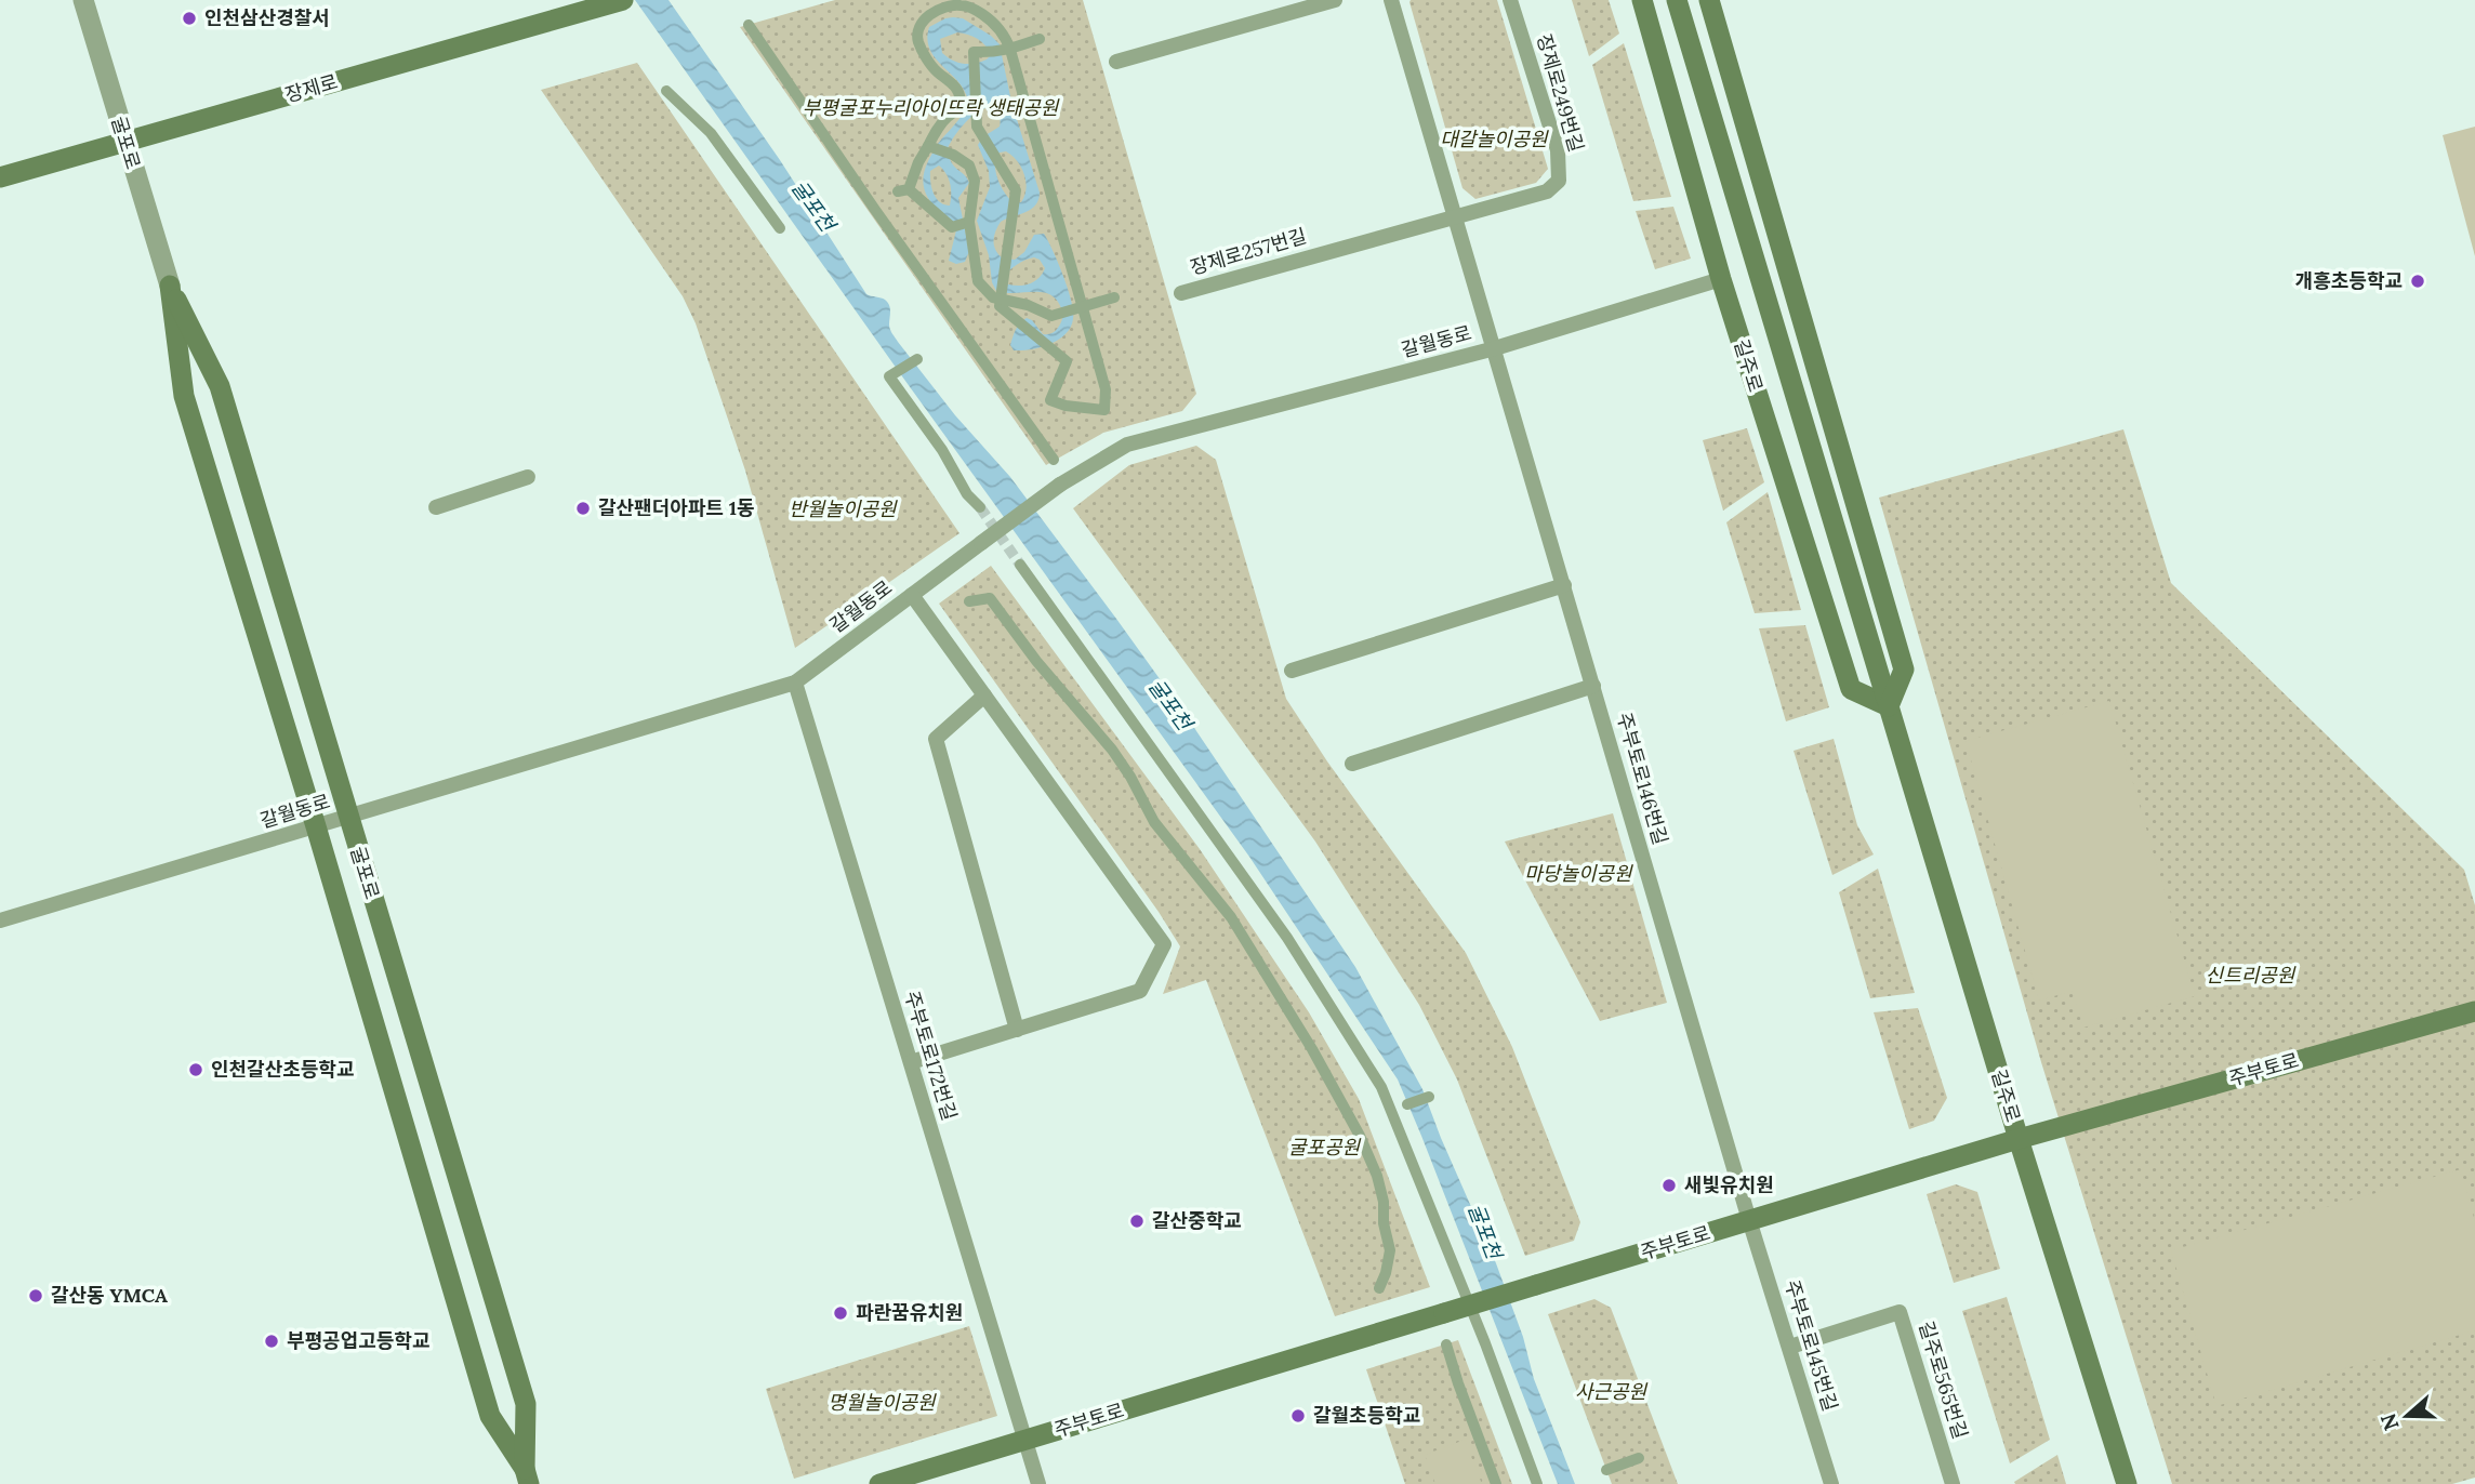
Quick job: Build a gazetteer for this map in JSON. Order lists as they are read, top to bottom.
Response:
{
  "streets": {
    "main road": [
      "장제로",
      "굴포로",
      "길주로",
      "주부토로"
    ],
    "street": [
      "장제로249번길",
      "장제로257번길",
      "갈월동로",
      "주부토로146번길",
      "주부토로172번길",
      "주부토로145번길",
      "길주로565번길"
    ]
  },
  "crossings": [
    ["장제로", "굴포로"],
    ["장제로249번길", "장제로257번길"],
    ["굴포로", "갈월동로"],
    ["갈월동로", "길주로"],
    ["갈월동로", "주부토로146번길"],
    ["갈월동로", "주부토로172번길"],
    ["길주로", "주부토로"],
    ["주부토로146번길", "주부토로"],
    ["주부토로146번길", "주부토로145번길"],
    ["주부토로172번길", "주부토로"],
    ["주부토로", "주부토로145번길"],
    ["주부토로145번길", "길주로565번길"]
  ],
  "water": ["굴포천"],
  "parks": [
    "부평굴포누리아이뜨락 생태공원",
    "대갈놀이공원",
    "반월놀이공원",
    "마당놀이공원",
    "신트리공원",
    "굴포공원",
    "사근공원",
    "명월놀이공원"
  ],
  "places": [
    "인천삼산경찰서",
    "개흥초등학교",
    "갈산팬더아파트 1동",
    "인천갈산초등학교",
    "새빛유치원",
    "갈산중학교",
    "갈산동 YMCA",
    "파란꿈유치원",
    "부평공업고등학교",
    "갈월초등학교"
  ],
  "north": "left"
}
